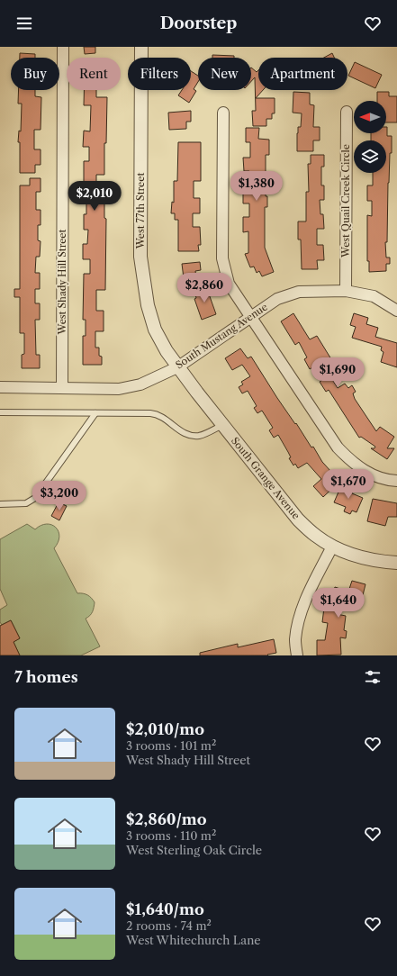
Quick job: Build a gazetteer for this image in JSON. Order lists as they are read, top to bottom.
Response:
{
  "streets": {
    "street": [
      "West Quail Creek Circle",
      "West 77th Street",
      "West Shady Hill Street",
      "South Mustang Avenue",
      "South Grange Avenue"
    ]
  },
  "crossings": [
    ["West Quail Creek Circle", "South Mustang Avenue"],
    ["West 77th Street", "South Mustang Avenue"],
    ["West 77th Street", "South Grange Avenue"],
    ["West Shady Hill Street", "South Mustang Avenue"],
    ["South Mustang Avenue", "South Grange Avenue"]
  ],
  "north": "left",
  "page": {
    "header": "Doorstep",
    "chip": [
      "Buy",
      "Rent",
      "Filters",
      "New",
      "Apartment"
    ],
    "price": [
      "$1,380",
      "$2,010",
      "$2,860",
      "$1,690",
      "$1,670",
      "$3,200",
      "$1,640"
    ],
    "heading": "7 homes",
    "list": [
      {
        "name": "$2,010/mo",
        "note": "3 rooms · 101 m² · West Shady Hill Street"
      },
      {
        "name": "$2,860/mo",
        "note": "3 rooms · 110 m² · West Sterling Oak Circle"
      },
      {
        "name": "$1,640/mo",
        "note": "2 rooms · 74 m² · West Whitechurch Lane"
      }
    ]
  }
}
